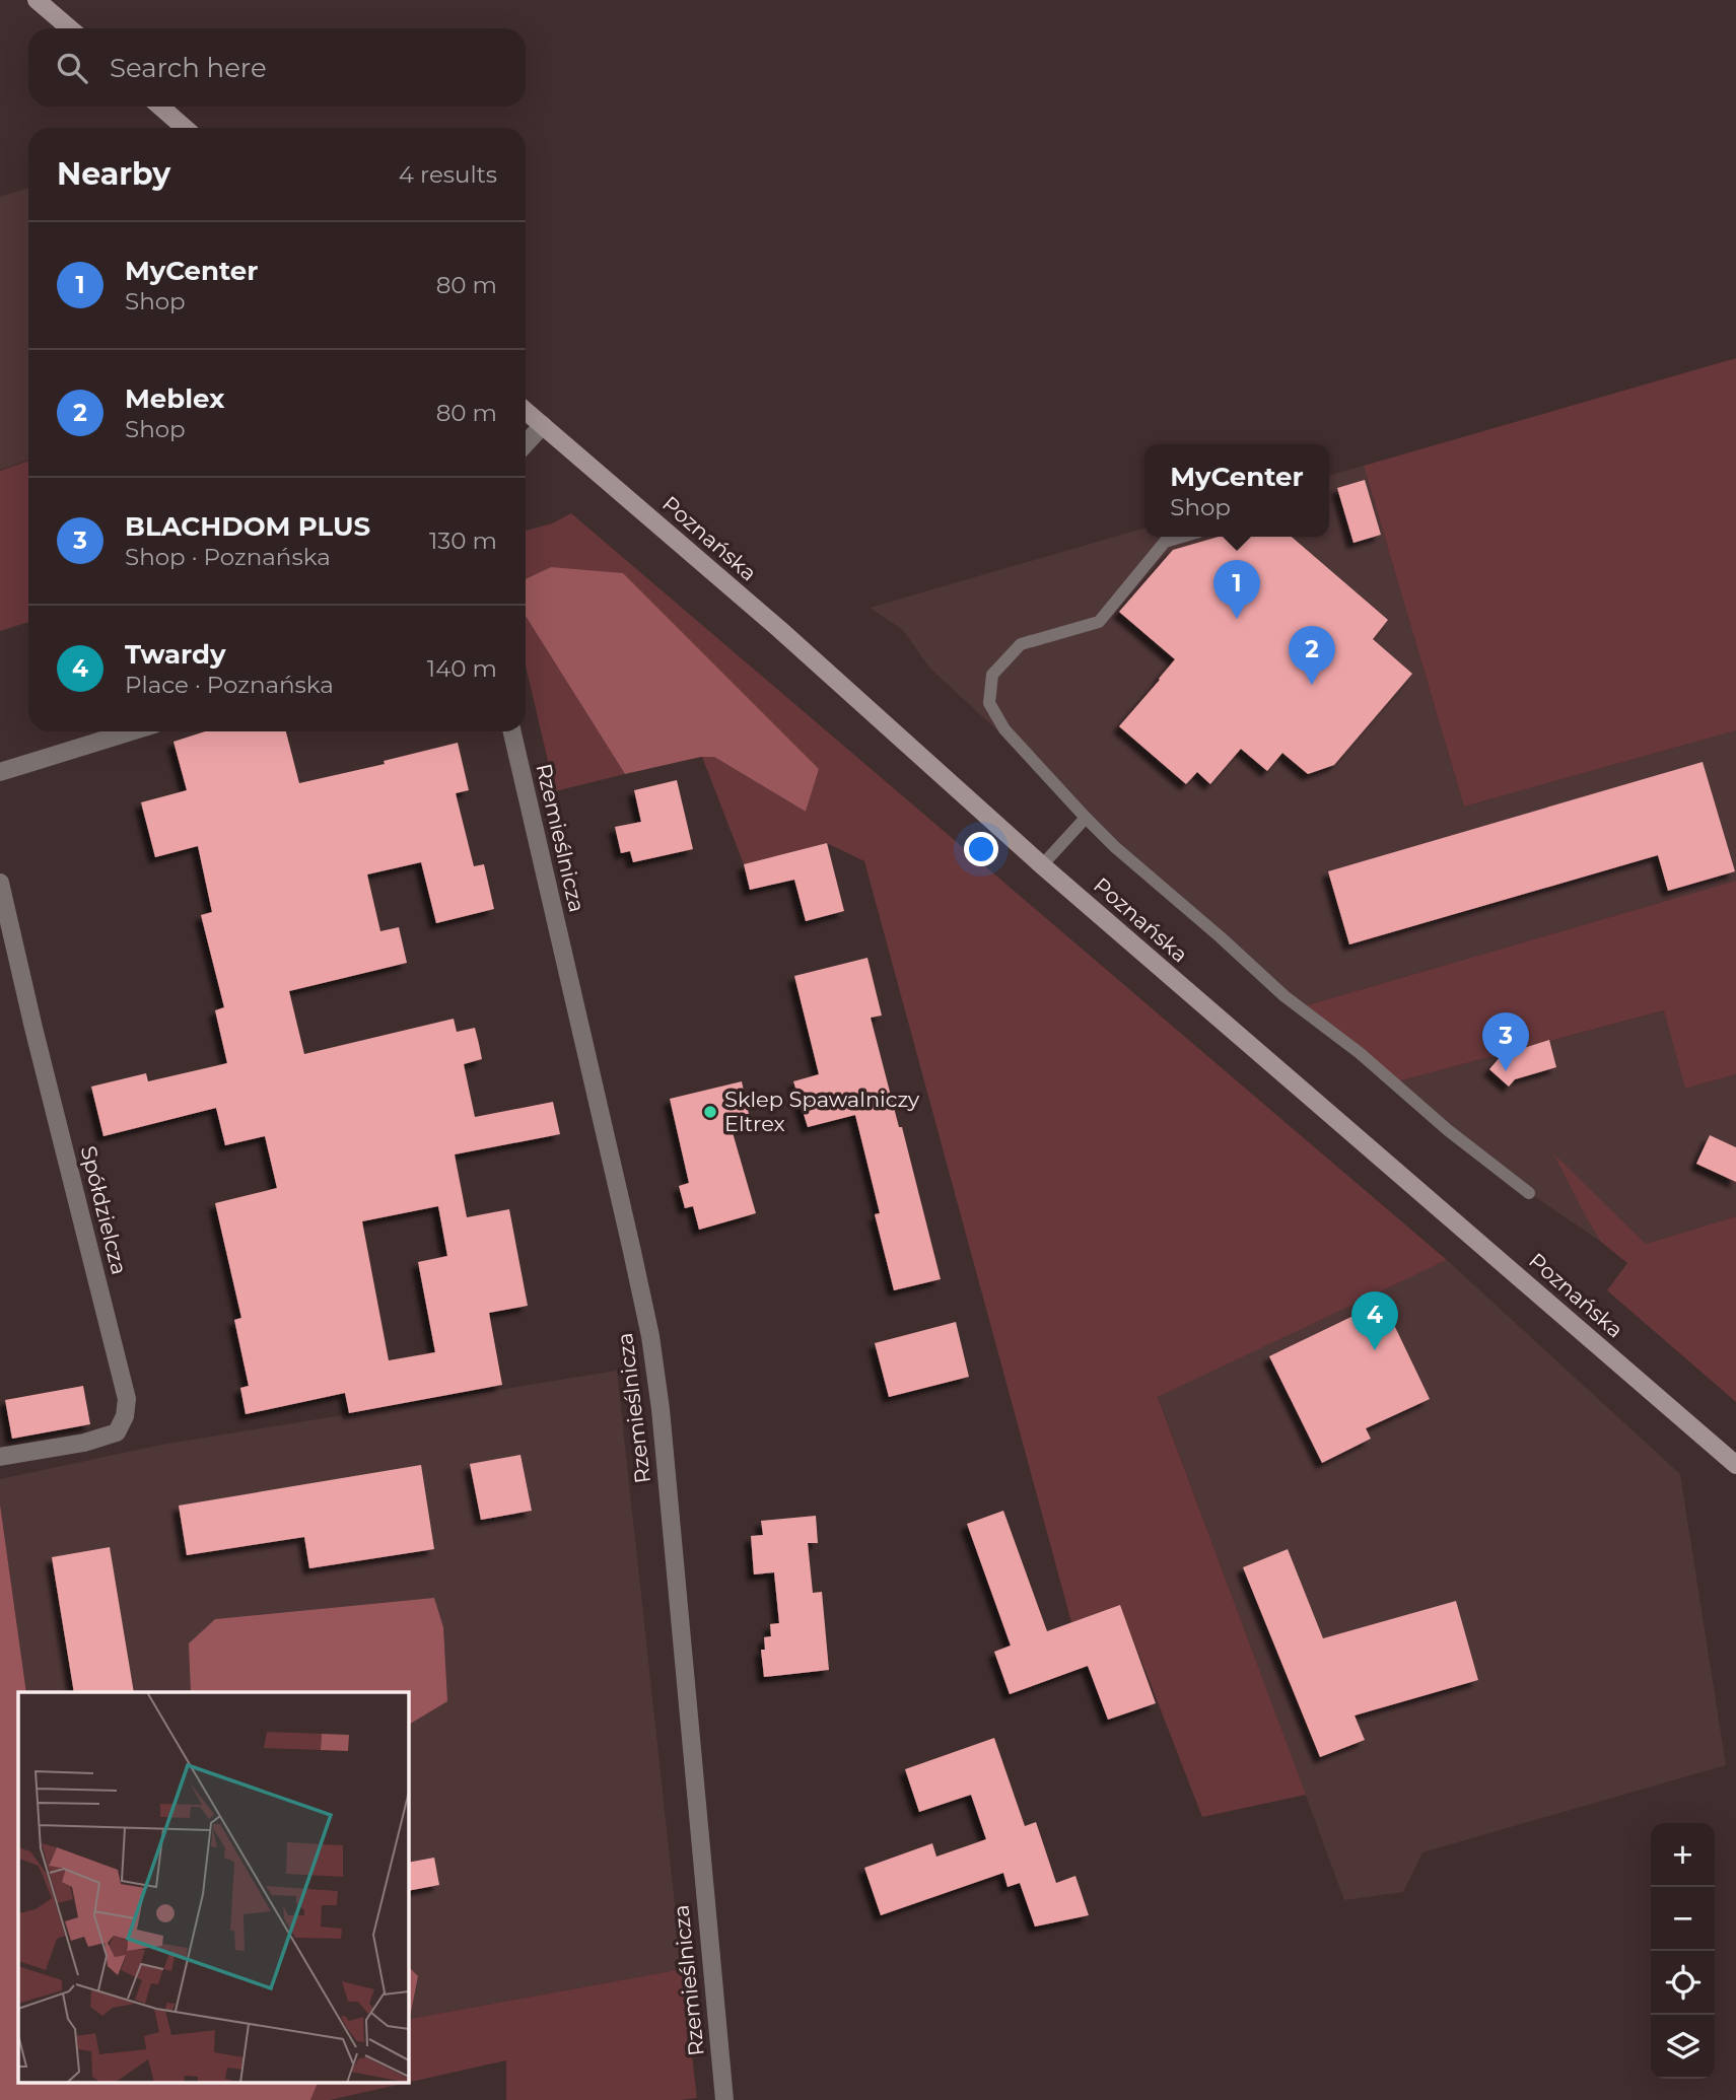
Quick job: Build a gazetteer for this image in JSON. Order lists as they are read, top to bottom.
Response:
{
  "streets": {
    "main road": ["Poznańska"],
    "street": ["Rzemieślnicza", "Spółdzielcza"]
  },
  "places": ["Sklep Spawalniczy Eltrex"],
  "page": {
    "search": "Search here",
    "heading": ["Nearby", "4 results"],
    "list": [
      {
        "mark": "1",
        "name": "MyCenter",
        "note": "Shop",
        "value": "80 m"
      },
      {
        "mark": "2",
        "name": "Meblex",
        "note": "Shop",
        "value": "80 m"
      },
      {
        "mark": "3",
        "name": "BLACHDOM PLUS",
        "note": "Shop · Poznańska",
        "value": "130 m"
      },
      {
        "mark": "4",
        "name": "Twardy",
        "note": "Place · Poznańska",
        "value": "140 m"
      }
    ],
    "popup": ["MyCenter", "Shop"],
    "pins": [
      "1",
      "2",
      "3",
      "4"
    ],
    "map_buttons": ["+", "−"]
  }
}
